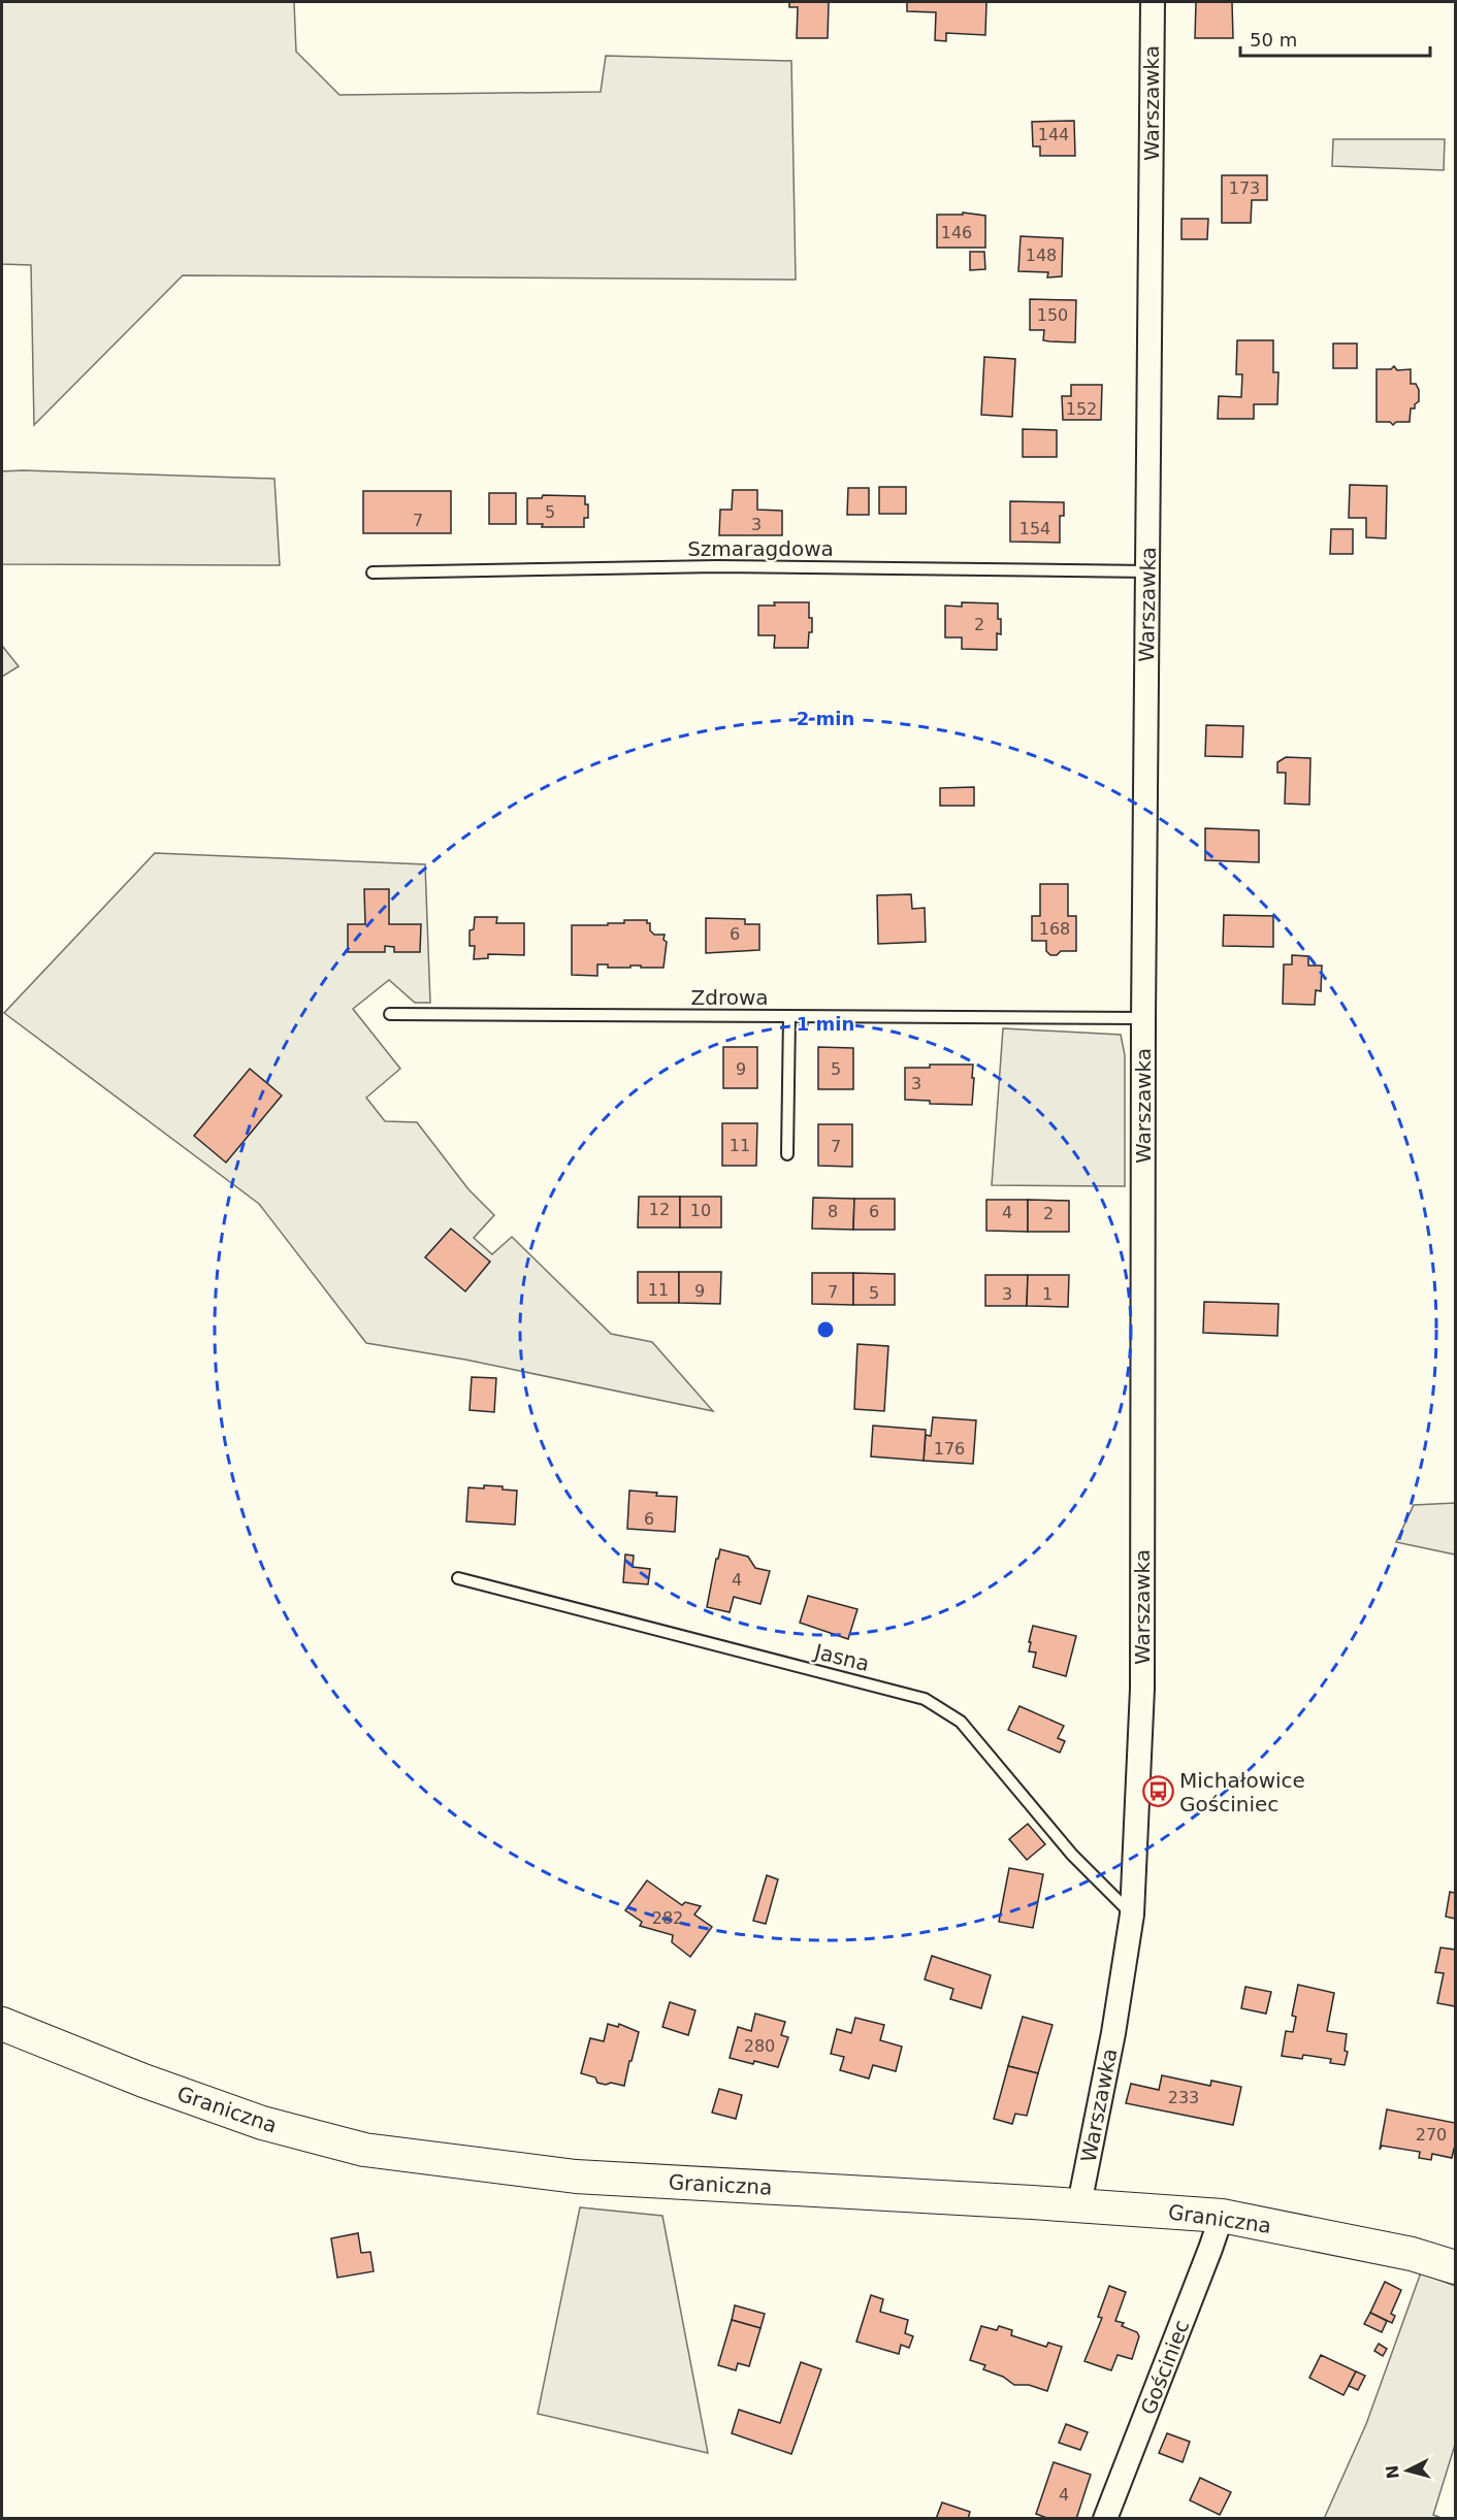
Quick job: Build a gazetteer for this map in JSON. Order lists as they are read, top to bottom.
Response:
{
  "streets": {
    "street": ["Warszawka", "Graniczna", "Gościniec"],
    "lane": ["Szmaragdowa", "Zdrowa", "Jasna"]
  },
  "crossings": [
    ["Warszawka", "Szmaragdowa"],
    ["Warszawka", "Zdrowa"],
    ["Warszawka", "Jasna"],
    ["Warszawka", "Graniczna"],
    ["Graniczna", "Gościniec"]
  ],
  "places": {
    "bus stop": ["Michałowice Gościniec"]
  },
  "house_numbers": [
    "144",
    "173",
    "146",
    "148",
    "150",
    "152",
    "5",
    "7",
    "3",
    "154",
    "2",
    "168",
    "6",
    "9",
    "5",
    "3",
    "11",
    "7",
    "12",
    "10",
    "8",
    "6",
    "4",
    "2",
    "11",
    "9",
    "7",
    "5",
    "3",
    "1",
    "176",
    "6",
    "4",
    "282",
    "280",
    "233",
    "270",
    "4"
  ],
  "scale_bar": "50 m",
  "north": "left",
  "rings": ["2 min", "1 min"]
}
